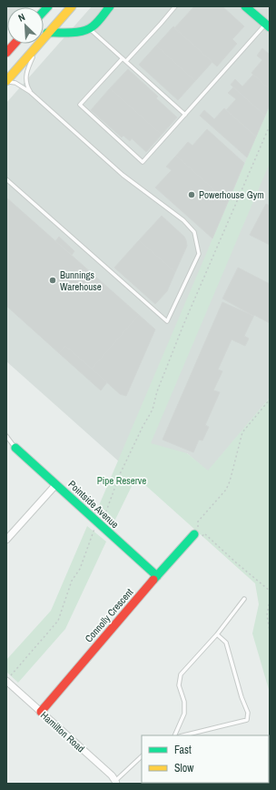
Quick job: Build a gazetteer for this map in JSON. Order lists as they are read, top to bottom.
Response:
{
  "streets": {
    "street": ["Pointside Avenue", "Connolly Crescent", "Hamilton Road"]
  },
  "crossings": [
    ["Pointside Avenue", "Connolly Crescent"],
    ["Connolly Crescent", "Hamilton Road"]
  ],
  "parks": ["Pipe Reserve"],
  "places": ["Powerhouse Gym", "Bunnings Warehouse"],
  "legend": ["Fast", "Slow"],
  "north": "top left"
}
